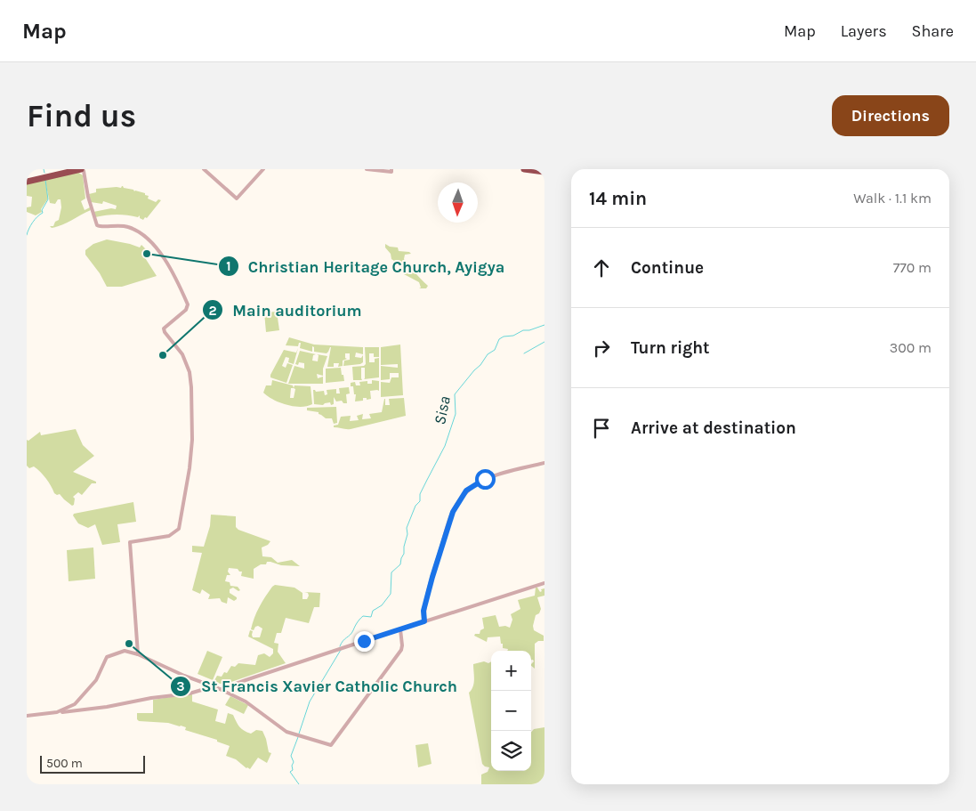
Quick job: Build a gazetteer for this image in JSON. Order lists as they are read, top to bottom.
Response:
{
  "water": ["Sisa"],
  "places": ["Christian Heritage Church, Ayigya", "Main auditorium", "St Francis Xavier Catholic Church"],
  "scale_bar": "500 m",
  "north": "bottom",
  "page": {
    "header": "Map",
    "nav": ["Map", "Layers", "Share"],
    "buttons": "Directions",
    "title": "Find us",
    "heading": ["14 min", "Walk · 1.1 km"],
    "list": [
      ["Continue", "770 m"],
      ["Turn right", "300 m"],
      "Arrive at destination"
    ],
    "map_buttons": ["+", "−"],
    "scale": "500 m"
  }
}
